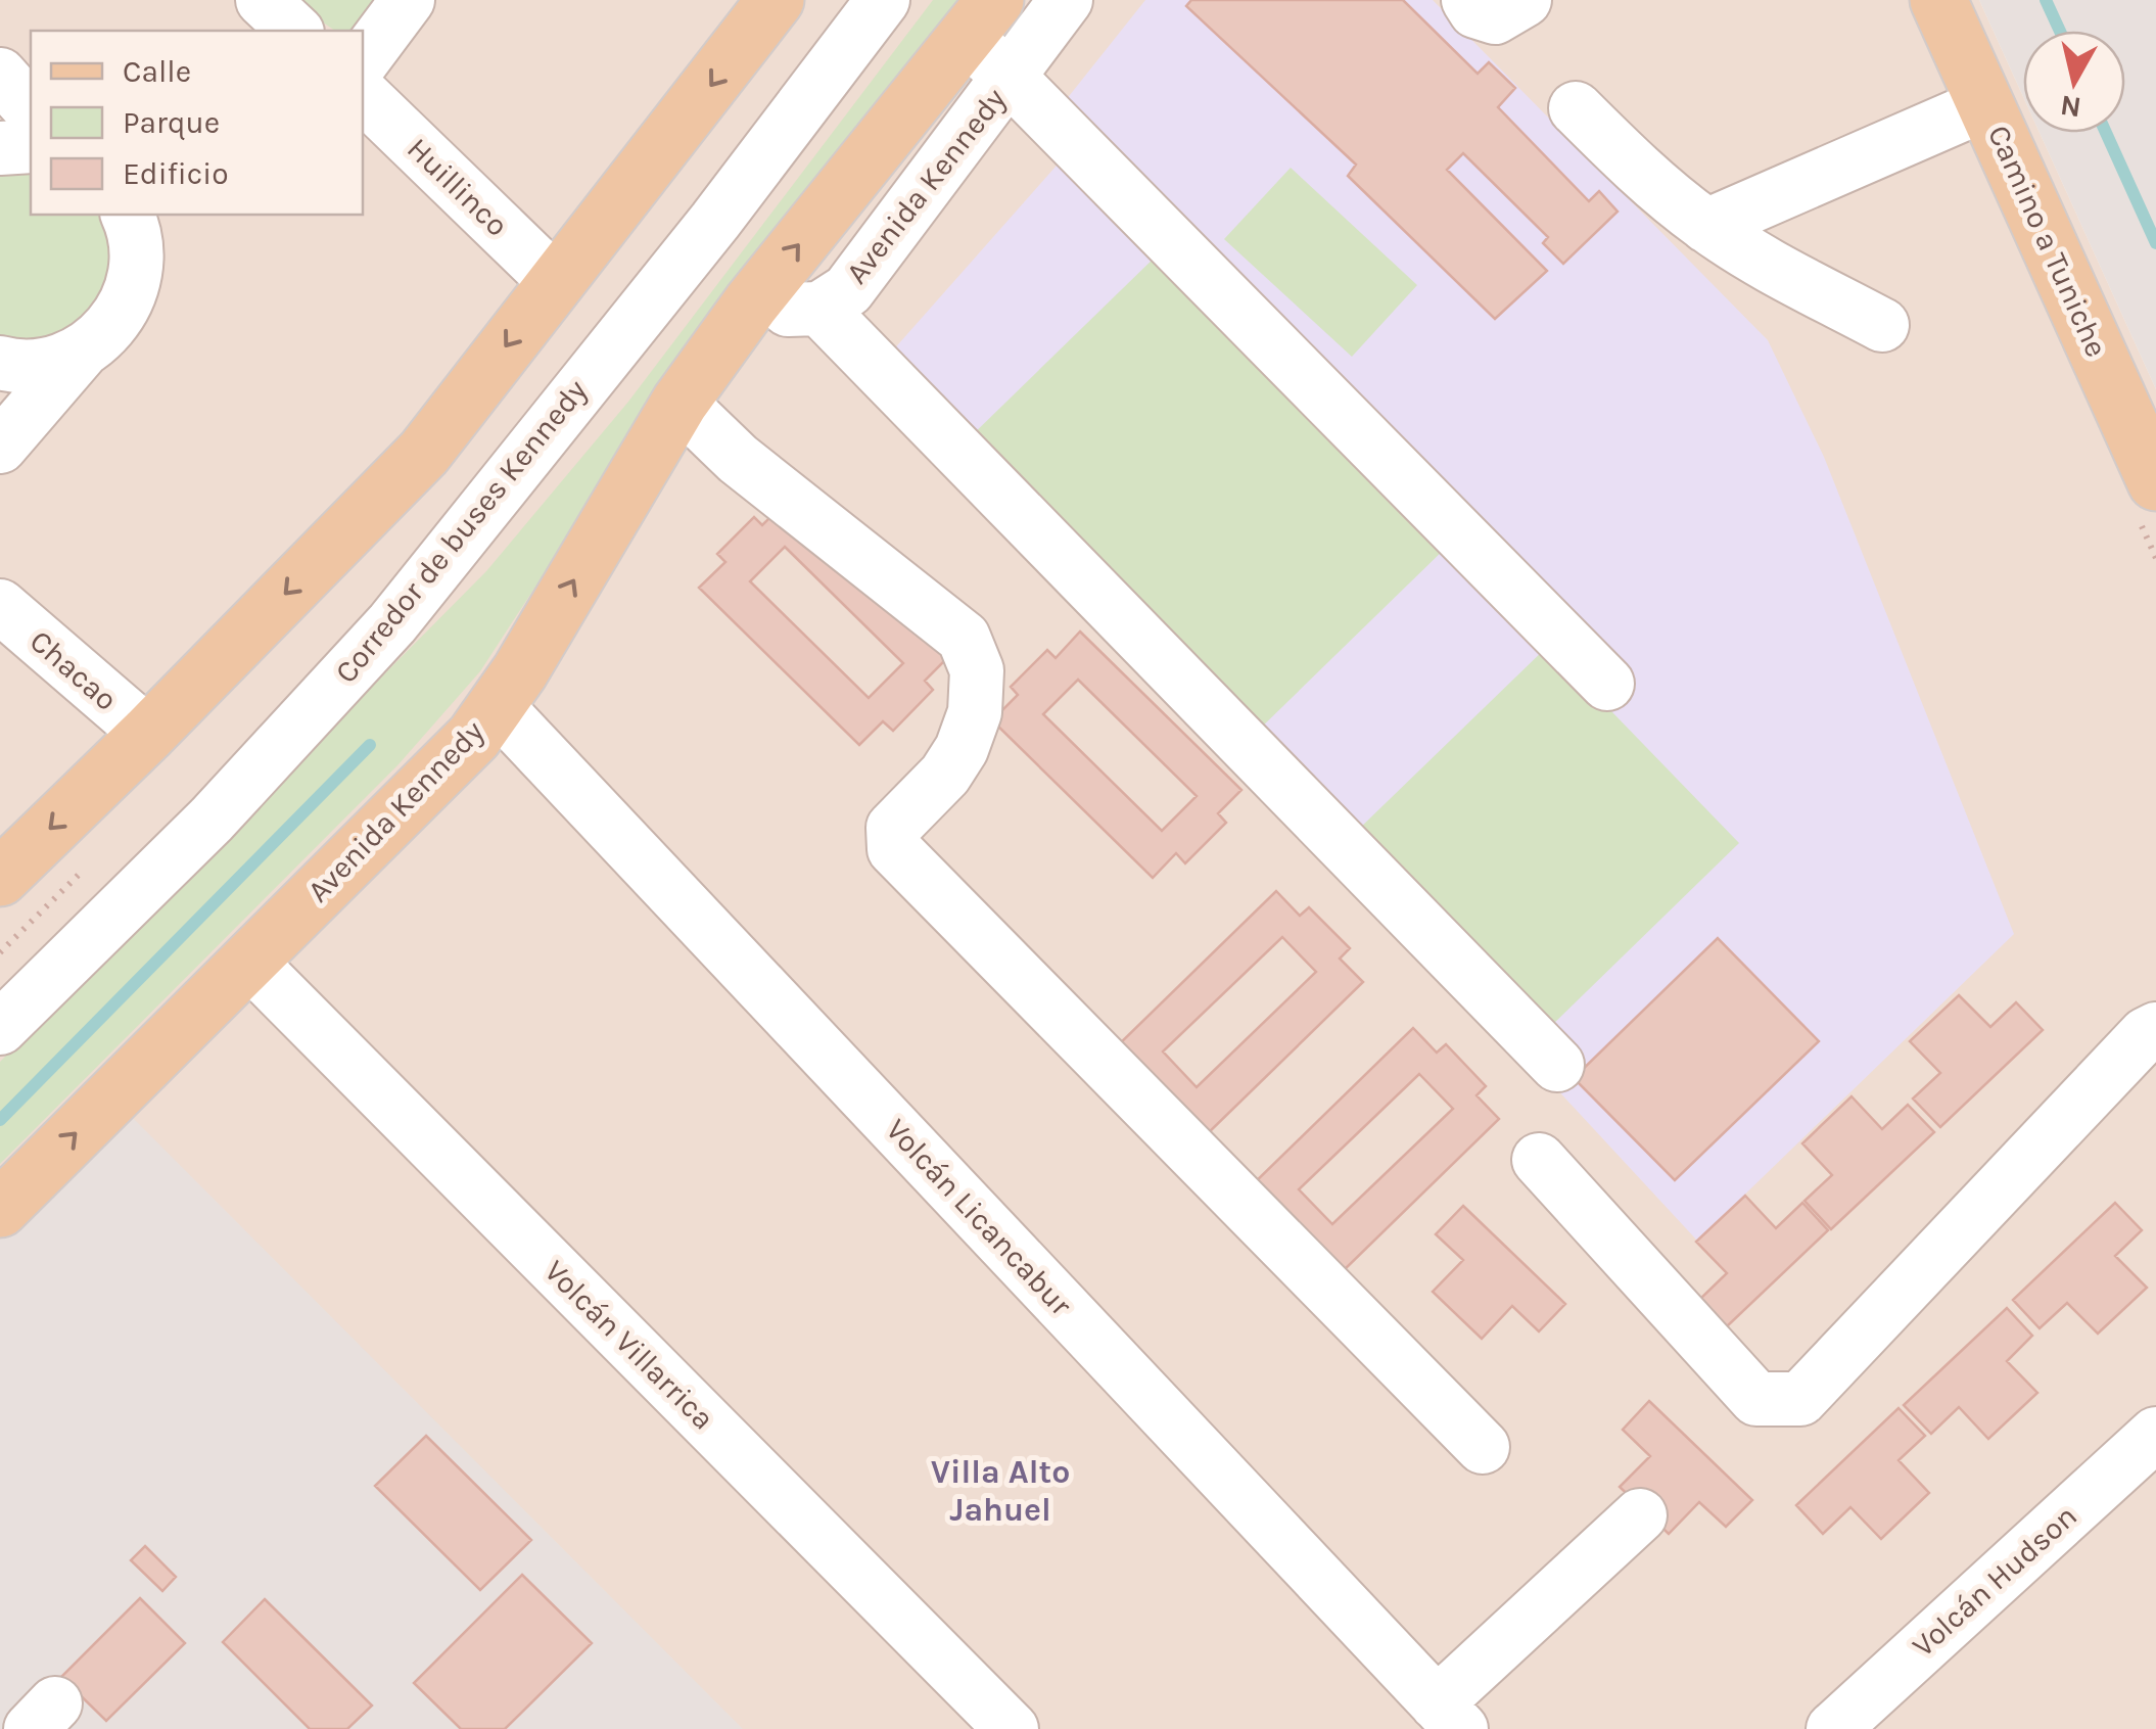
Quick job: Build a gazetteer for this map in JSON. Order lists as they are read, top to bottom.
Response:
{
  "streets": {
    "main road": ["Avenida Kennedy", "Camino a Tuniche"],
    "street": [
      "Huillinco",
      "Corredor de buses Kennedy",
      "Chacao",
      "Volcán Licancabur",
      "Volcán Villarrica",
      "Volcán Hudson"
    ]
  },
  "crossings": [
    ["Avenida Kennedy", "Volcán Licancabur"],
    ["Avenida Kennedy", "Volcán Villarrica"]
  ],
  "districts": ["Villa Alto Jahuel"],
  "legend": ["Calle", "Parque", "Edificio"],
  "north": "bottom"
}
